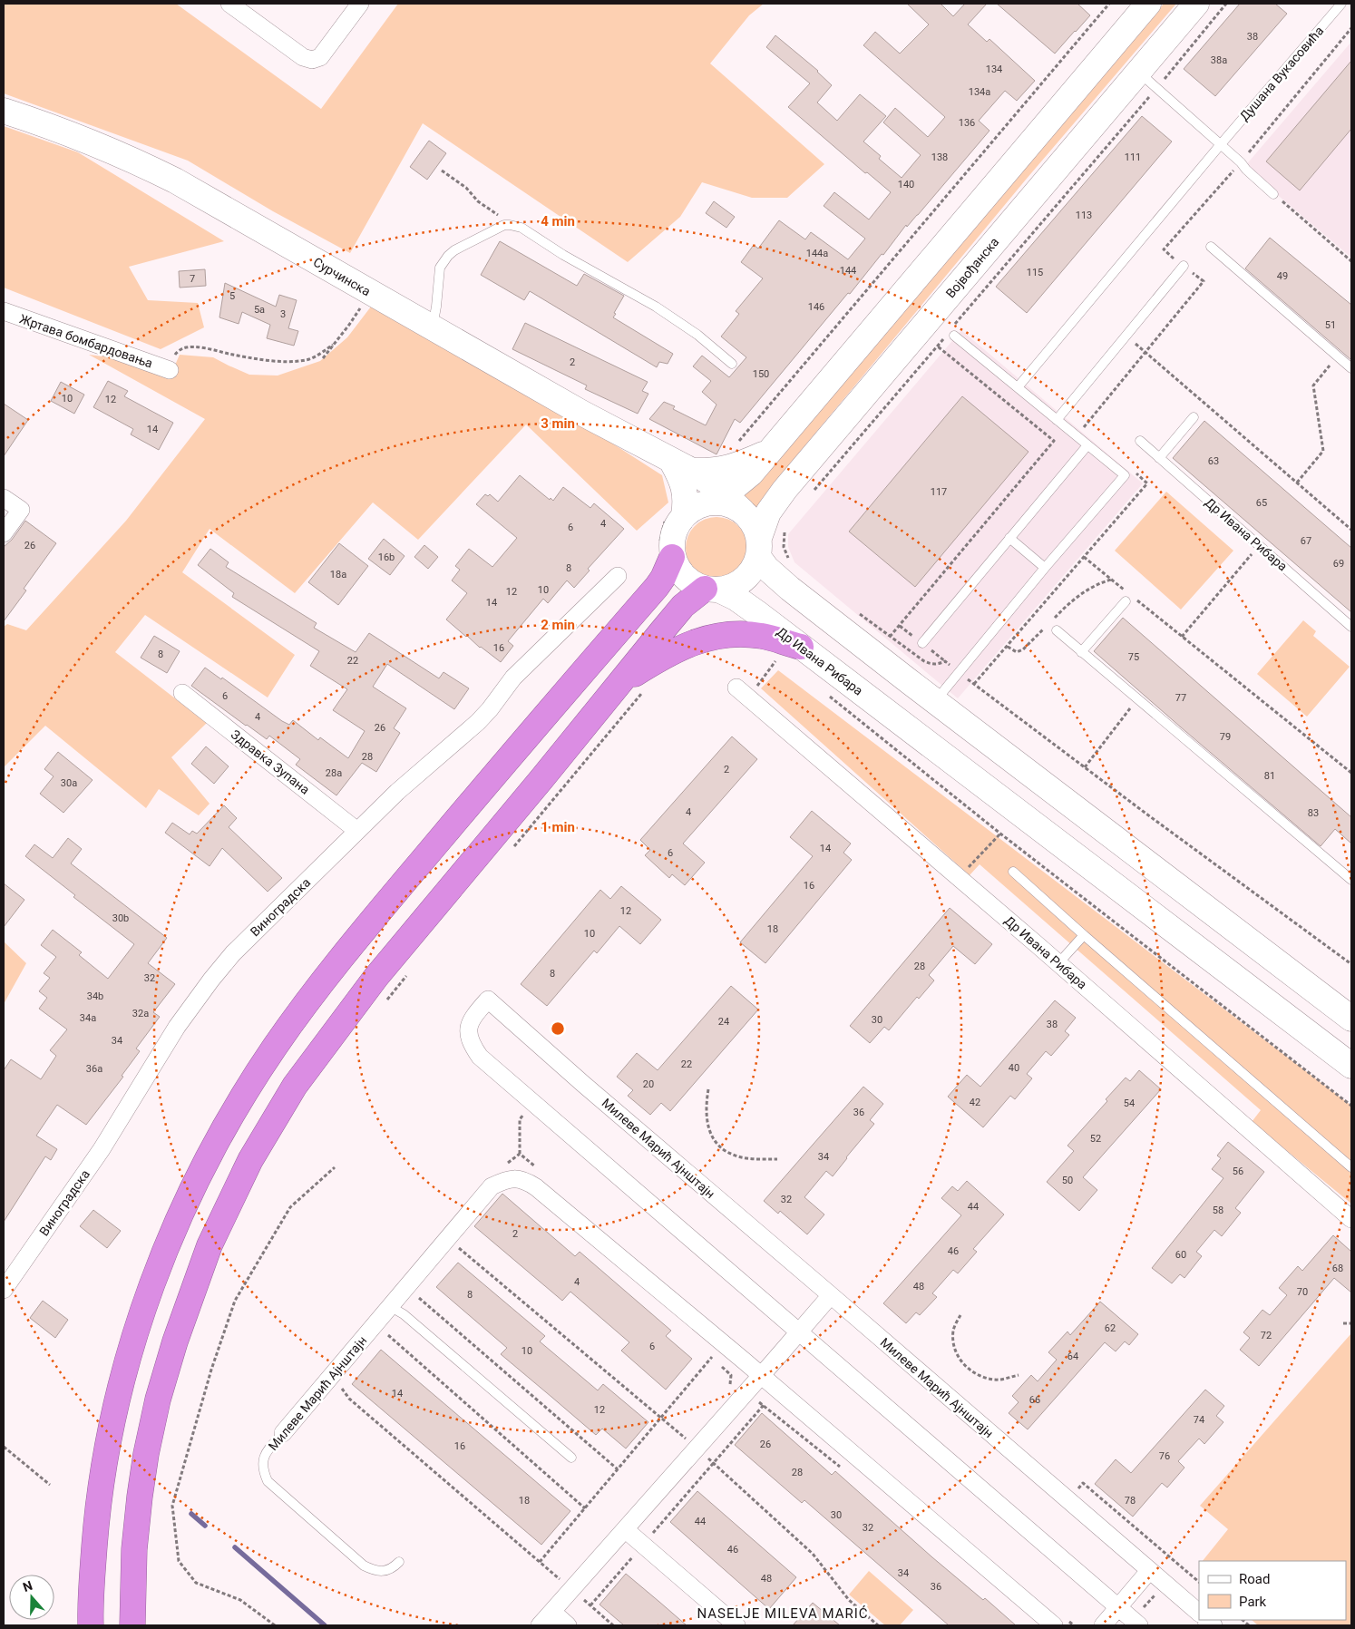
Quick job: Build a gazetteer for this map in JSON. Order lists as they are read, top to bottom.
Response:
{
  "streets": {
    "main road": ["Војвођанска", "Сурчинска", "Др Ивана Рибара"],
    "street": [
      "Жртава бомбардовања",
      "Здравка Зупана",
      "Виноградска",
      "Милеве Марић Ајнштајн"
    ],
    "lane": ["Душана Вукасовића"]
  },
  "crossings": [
    ["Војвођанска", "Сурчинска"],
    ["Војвођанска", "Др Ивана Рибара"],
    ["Сурчинска", "Др Ивана Рибара"],
    ["Здравка Зупана", "Виноградска"]
  ],
  "districts": ["NASELJE MILEVA MARIĆ"],
  "house_numbers": [
    "38",
    "38a",
    "134",
    "134a",
    "136",
    "138",
    "111",
    "140",
    "113",
    "144a",
    "144",
    "115",
    "49",
    "7",
    "5",
    "146",
    "5a",
    "3",
    "51",
    "2",
    "150",
    "10",
    "12",
    "14",
    "63",
    "117",
    "65",
    "4",
    "6",
    "67",
    "26",
    "16b",
    "69",
    "8",
    "18a",
    "10",
    "12",
    "14",
    "16",
    "8",
    "75",
    "22",
    "6",
    "77",
    "4",
    "26",
    "79",
    "28",
    "2",
    "28a",
    "81",
    "30a",
    "4",
    "83",
    "14",
    "6",
    "16",
    "12",
    "30b",
    "18",
    "10",
    "28",
    "8",
    "32",
    "34b",
    "32a",
    "34a",
    "30",
    "24",
    "38",
    "34",
    "22",
    "40",
    "36a",
    "20",
    "42",
    "54",
    "36",
    "52",
    "34",
    "56",
    "50",
    "32",
    "44",
    "58",
    "2",
    "46",
    "60",
    "68",
    "4",
    "48",
    "70",
    "8",
    "62",
    "72",
    "6",
    "10",
    "64",
    "14",
    "66",
    "12",
    "74",
    "26",
    "16",
    "76",
    "28",
    "18",
    "78",
    "30",
    "44",
    "32",
    "46",
    "34",
    "48",
    "36"
  ],
  "legend": ["Road", "Park"],
  "north": "top",
  "rings": [
    "4 min",
    "3 min",
    "2 min",
    "1 min"
  ]
}
